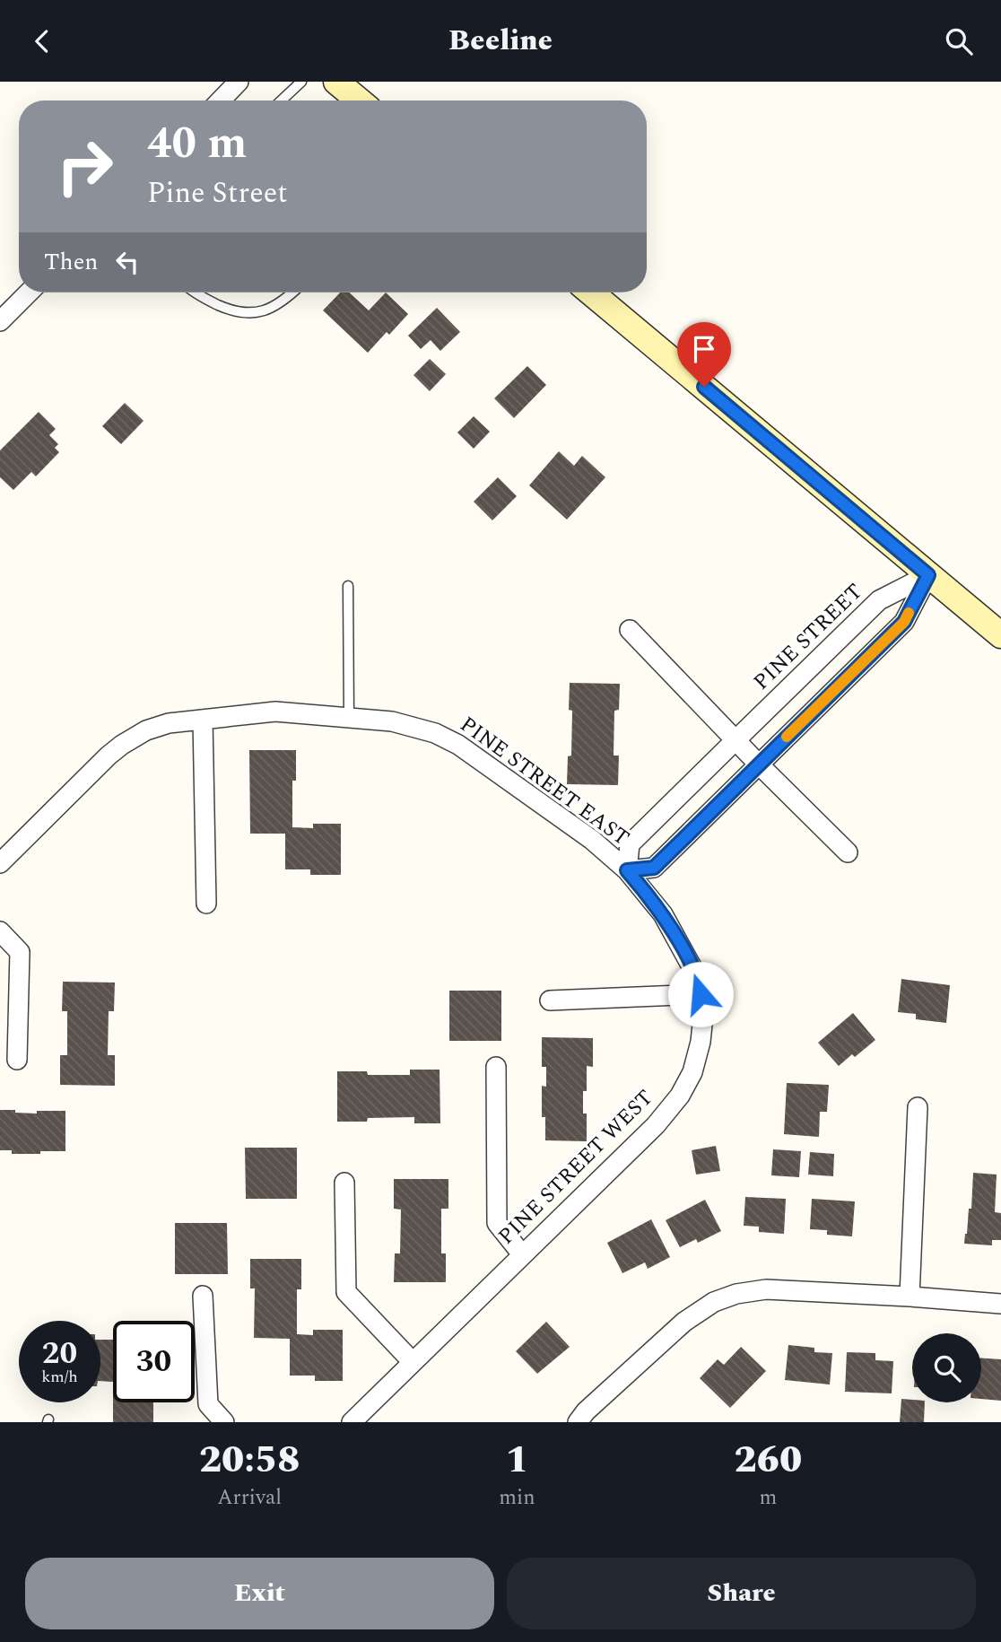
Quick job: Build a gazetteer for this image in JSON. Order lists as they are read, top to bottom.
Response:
{
  "streets": {
    "street": ["PINE STREET", "PINE STREET EAST", "PINE STREET WEST"]
  },
  "crossings": [
    ["PINE STREET", "PINE STREET EAST"],
    ["PINE STREET", "PINE STREET WEST"],
    ["PINE STREET EAST", "PINE STREET WEST"]
  ],
  "page": {
    "header": "Beeline",
    "turn": ["40 m", "Pine Street"],
    "then": "Then",
    "speed": "20 km/h",
    "limit": "30",
    "eta": [
      "20:58",
      "Arrival",
      "1",
      "min",
      "260",
      "m"
    ],
    "buttons": ["Exit", "Share"]
  }
}
